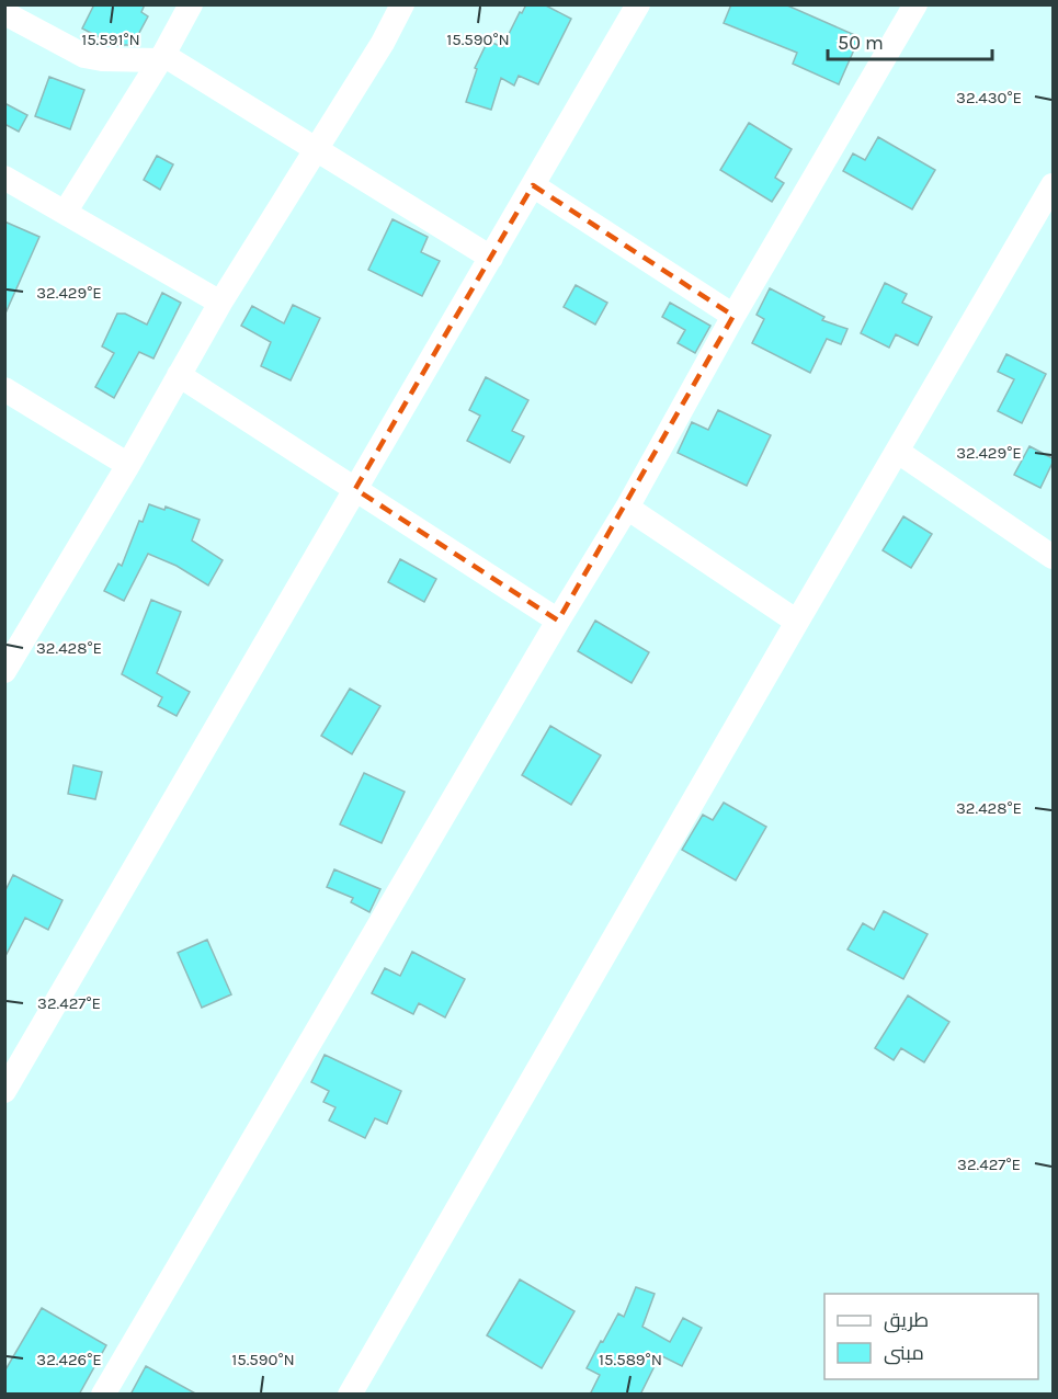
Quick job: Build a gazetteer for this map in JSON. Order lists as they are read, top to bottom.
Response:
{
  "legend": ["طريق", "مبنى"],
  "scale_bar": "50 m",
  "coordinates": [
    "15.591°N",
    "15.590°N",
    "32.430°E",
    "32.429°E",
    "32.428°E",
    "32.427°E",
    "32.426°E",
    "15.589°N"
  ]
}
